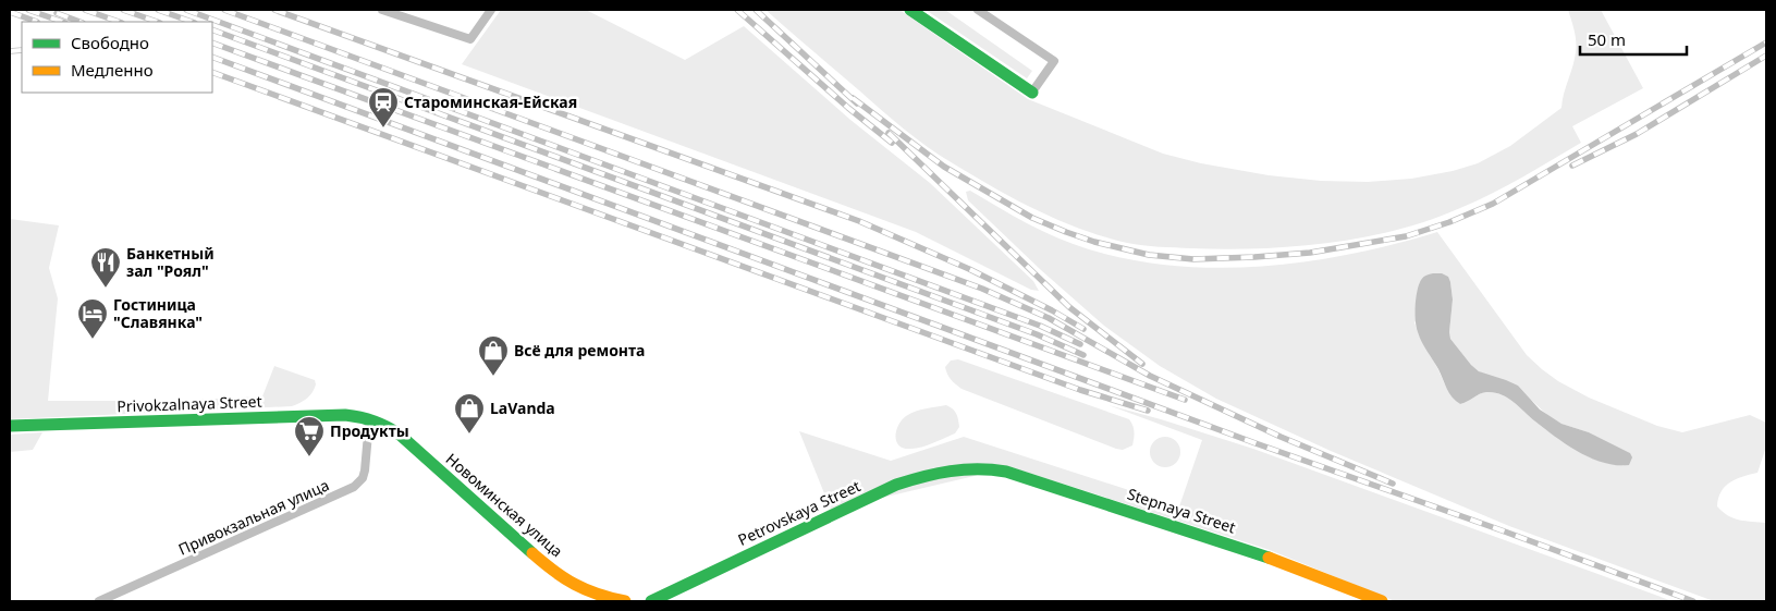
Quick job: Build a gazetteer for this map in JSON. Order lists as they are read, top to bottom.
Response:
{
  "streets": {
    "street": [
      "Privokzalnaya Street",
      "Новоминская улица",
      "Stepnaya Street",
      "Petrovskaya Street"
    ],
    "lane": ["Привокзальная улица"]
  },
  "crossings": [
    ["Privokzalnaya Street", "Новоминская улица"],
    ["Privokzalnaya Street", "Привокзальная улица"],
    ["Новоминская улица", "Привокзальная улица"],
    ["Stepnaya Street", "Petrovskaya Street"]
  ],
  "places": {
    "station": ["Староминская-Ейская"],
    "restaurant": ["Банкетный зал \"Роял\""],
    "hotel": ["Гостиница \"Славянка\""],
    "shop": ["Всё для ремонта", "LaVanda"],
    "supermarket": ["Продукты"]
  },
  "legend": ["Свободно", "Медленно"],
  "scale_bar": "50 m"
}
